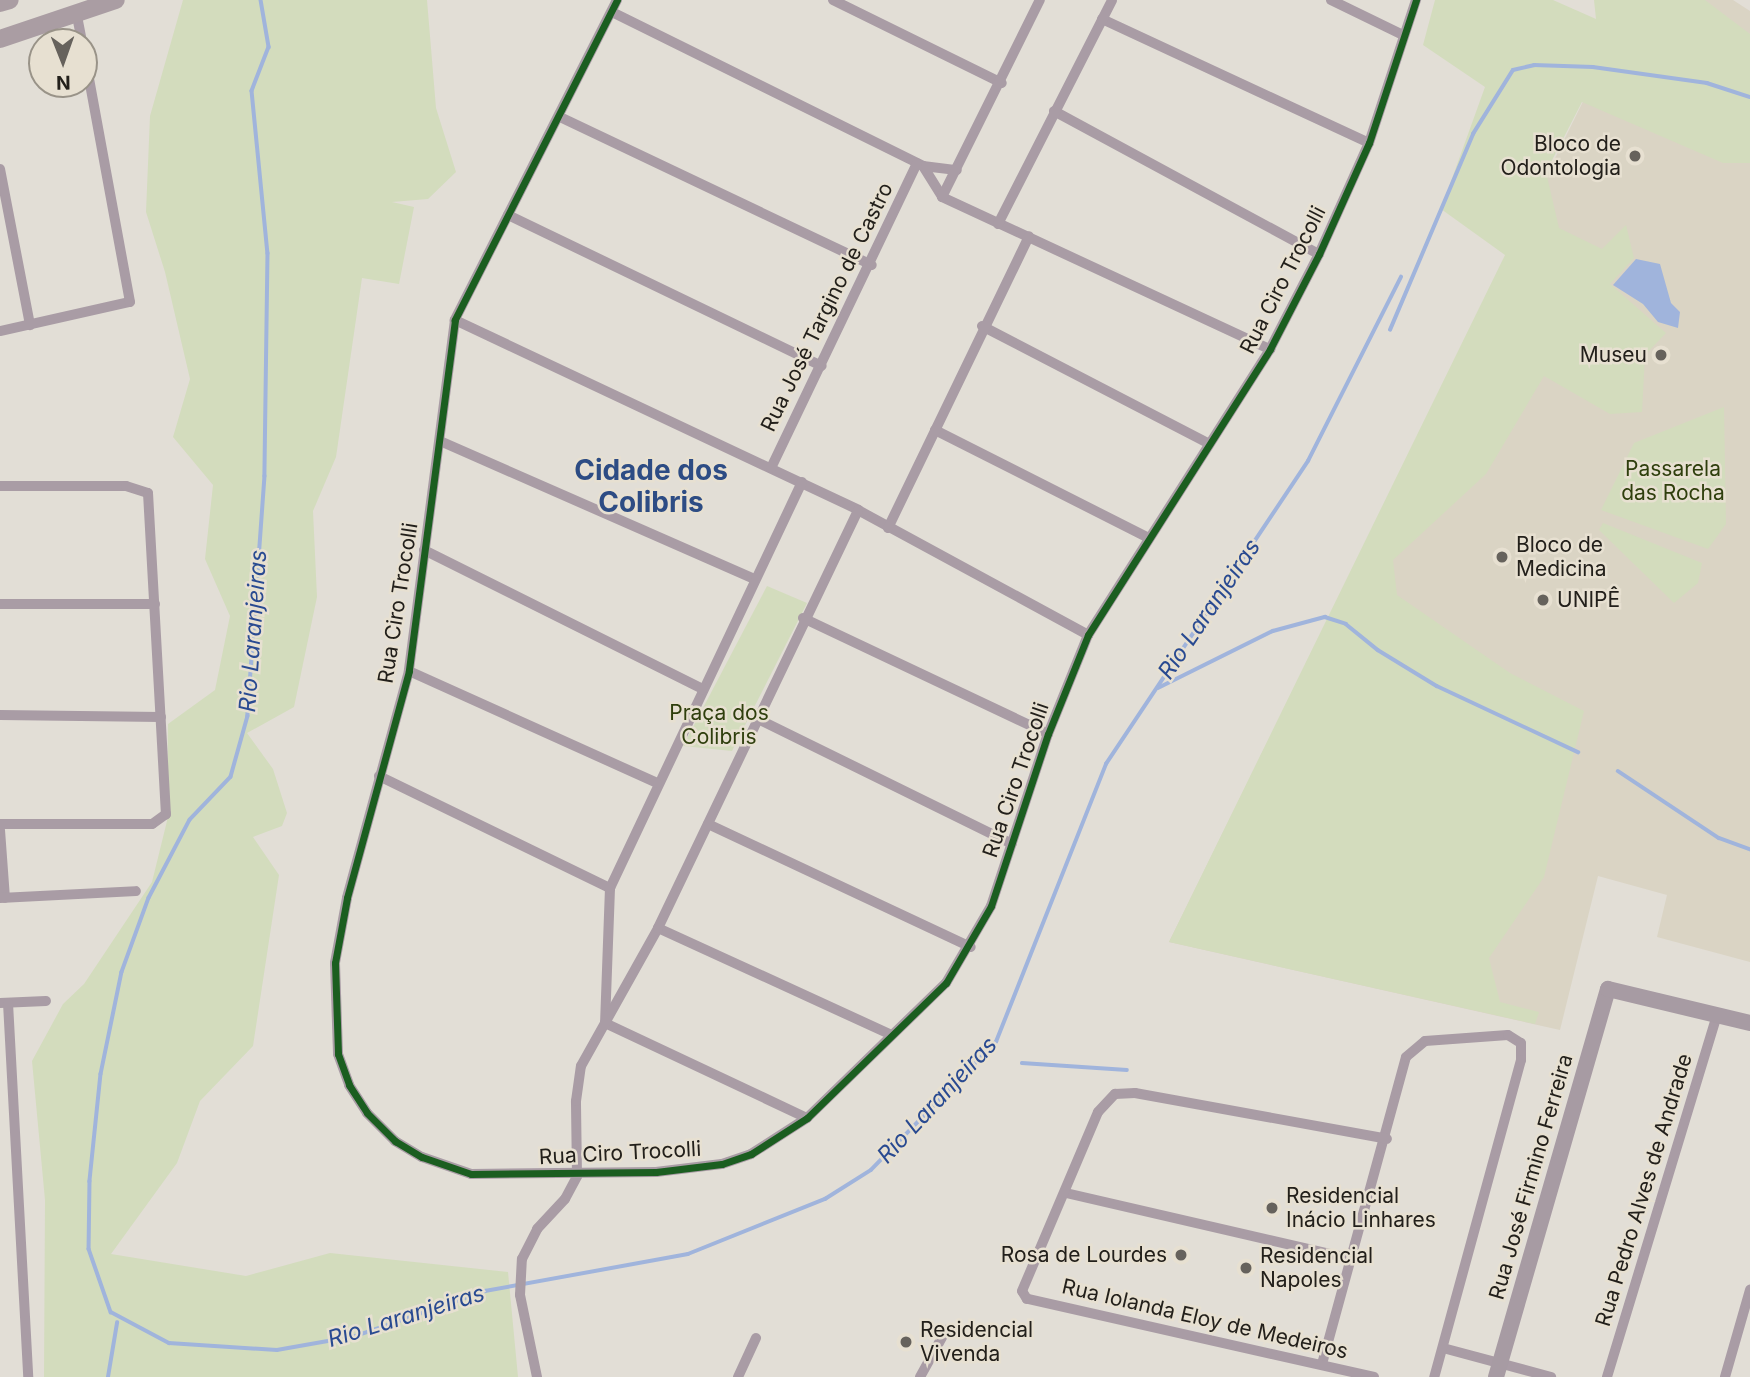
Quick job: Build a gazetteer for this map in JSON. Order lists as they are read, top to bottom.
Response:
{
  "streets": {
    "main road": ["Rua José Firmino Ferreira"],
    "street": [
      "Rua Ciro Trocolli",
      "Rua José Targino de Castro",
      "Rua Pedro Alves de Andrade",
      "Rua Iolanda Eloy de Medeiros"
    ]
  },
  "crossings": [
    ["Rua José Firmino Ferreira", "Rua Pedro Alves de Andrade"]
  ],
  "districts": ["Cidade dos Colibris"],
  "water": ["Rio Laranjeiras"],
  "parks": ["Passarela das Rocha", "Praça dos Colibris"],
  "places": [
    "Bloco de Odontologia",
    "Museu",
    "Bloco de Medicina",
    "UNIPÊ",
    "Residencial Inácio Linhares",
    "Rosa de Lourdes",
    "Residencial Napoles",
    "Residencial Vivenda"
  ],
  "north": "bottom"
}
